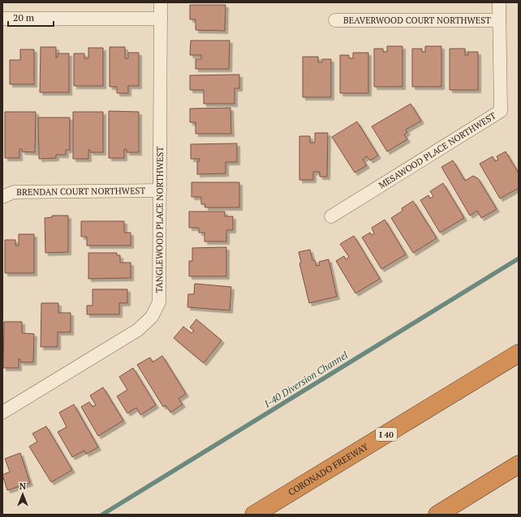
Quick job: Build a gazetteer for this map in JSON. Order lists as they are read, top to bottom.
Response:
{
  "streets": {
    "highway": ["I 40", "CORONADO FREEWAY"],
    "street": [
      "BEAVERWOOD COURT NORTHWEST",
      "MESAWOOD PLACE NORTHWEST",
      "BRENDAN COURT NORTHWEST",
      "TANGLEWOOD PLACE NORTHWEST"
    ]
  },
  "crossings": [
    ["BEAVERWOOD COURT NORTHWEST", "MESAWOOD PLACE NORTHWEST"],
    ["BRENDAN COURT NORTHWEST", "TANGLEWOOD PLACE NORTHWEST"]
  ],
  "water": ["I-40 Diversion Channel"],
  "scale_bar": "20 m",
  "north": "top"
}
